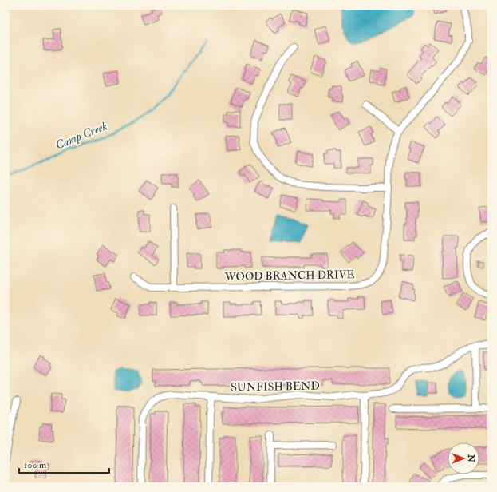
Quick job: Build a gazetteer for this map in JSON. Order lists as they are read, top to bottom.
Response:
{
  "streets": {
    "street": ["WOOD BRANCH DRIVE", "SUNFISH BEND"]
  },
  "water": ["Camp Creek"],
  "scale_bar": "100 m",
  "north": "right"
}
